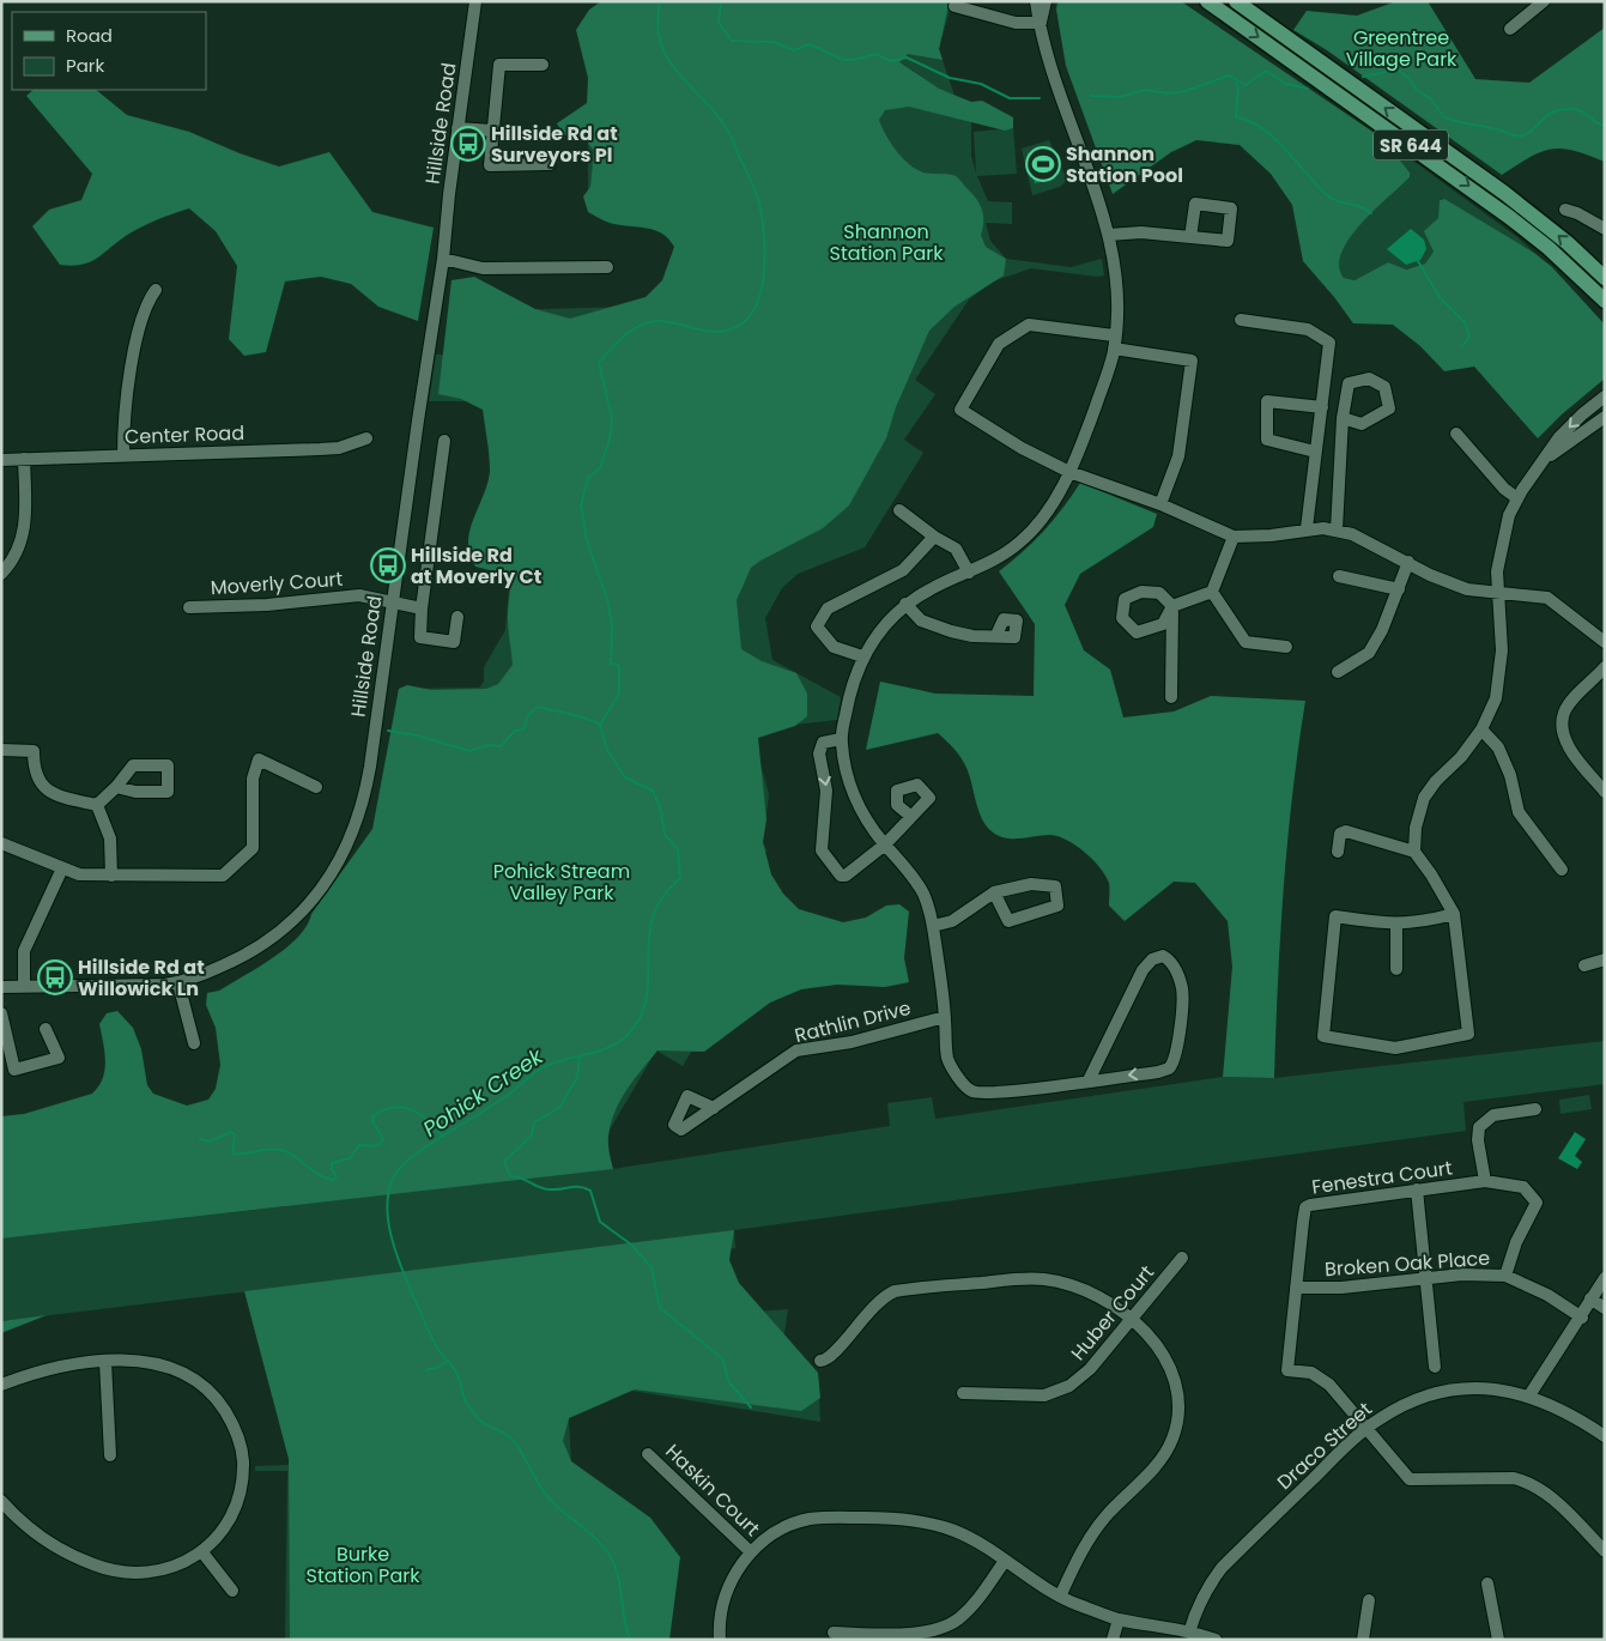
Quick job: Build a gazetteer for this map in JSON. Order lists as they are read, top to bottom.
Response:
{
  "streets": {
    "main road": ["SR 644"],
    "street": [
      "Hillside Road",
      "Center Road",
      "Moverly Court",
      "Rathlin Drive",
      "Fenestra Court",
      "Broken Oak Place",
      "Huber Court",
      "Draco Street",
      "Haskin Court"
    ]
  },
  "crossings": [
    ["Hillside Road", "Moverly Court"],
    ["Fenestra Court", "Broken Oak Place"],
    ["Fenestra Court", "Draco Street"]
  ],
  "water": ["Pohick Creek"],
  "parks": [
    "Greentree Village Park",
    "Shannon Station Park",
    "Pohick Stream Valley Park",
    "Burke Station Park"
  ],
  "places": {
    "bus stop": ["Hillside Rd at Surveyors Pl", "Hillside Rd at Moverly Ct", "Hillside Rd at Willowick Ln"],
    "sports": ["Shannon Station Pool"]
  },
  "legend": ["Road", "Park"]
}
